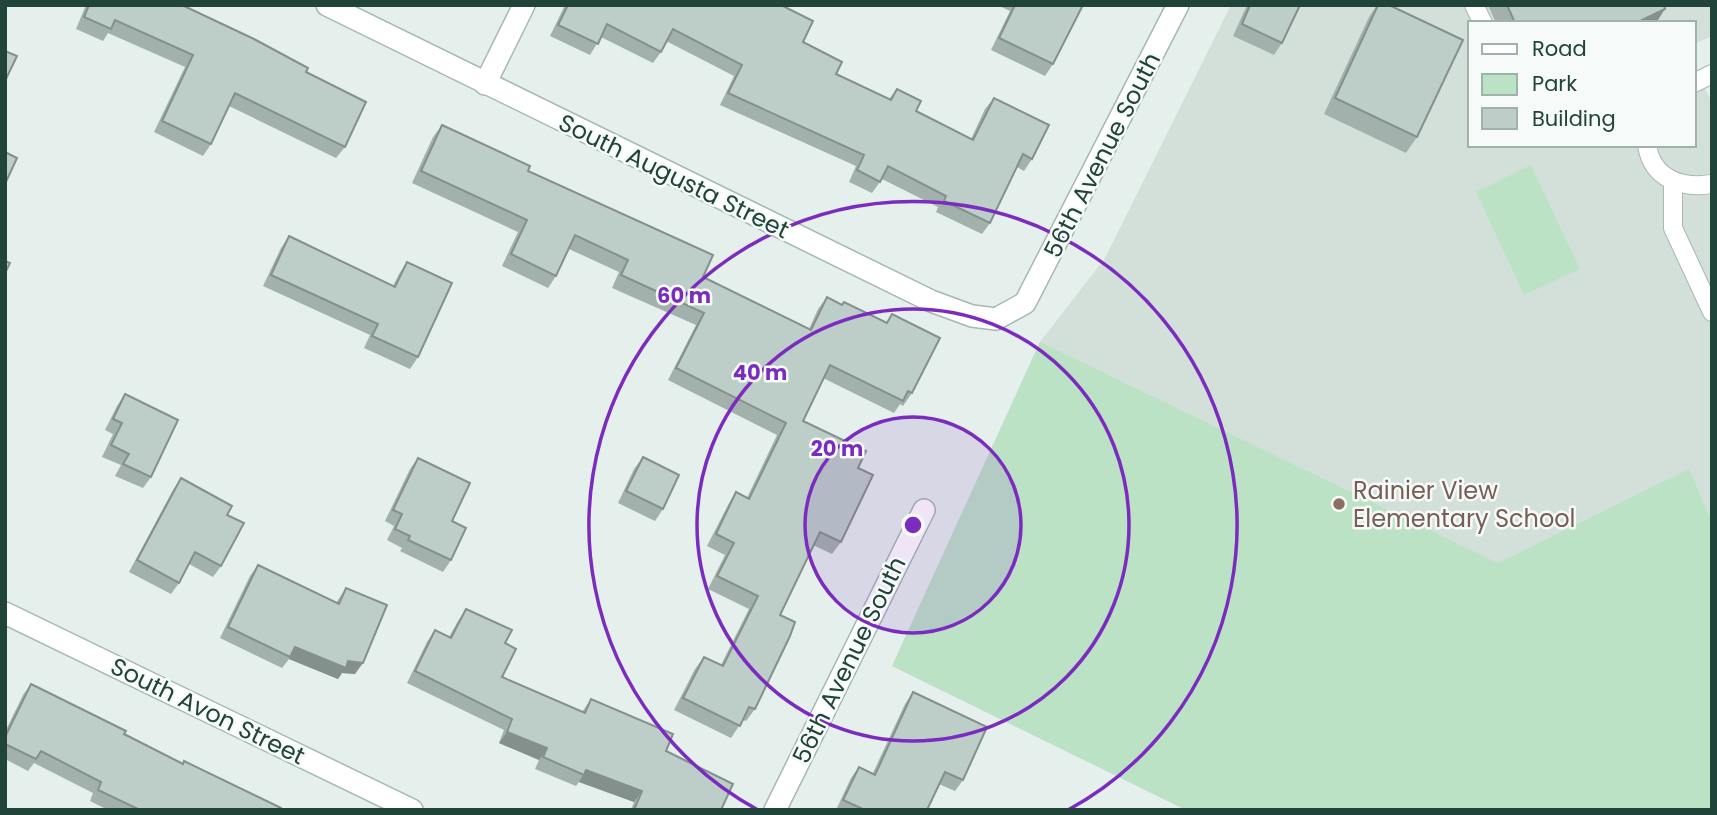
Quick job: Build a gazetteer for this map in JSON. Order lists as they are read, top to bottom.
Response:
{
  "streets": {
    "street": ["56th Avenue South", "South Augusta Street", "South Avon Street"]
  },
  "crossings": [
    ["56th Avenue South", "South Augusta Street"]
  ],
  "places": ["Rainier View Elementary School"],
  "legend": ["Road", "Park", "Building"],
  "rings": ["60 m", "40 m", "20 m"]
}
